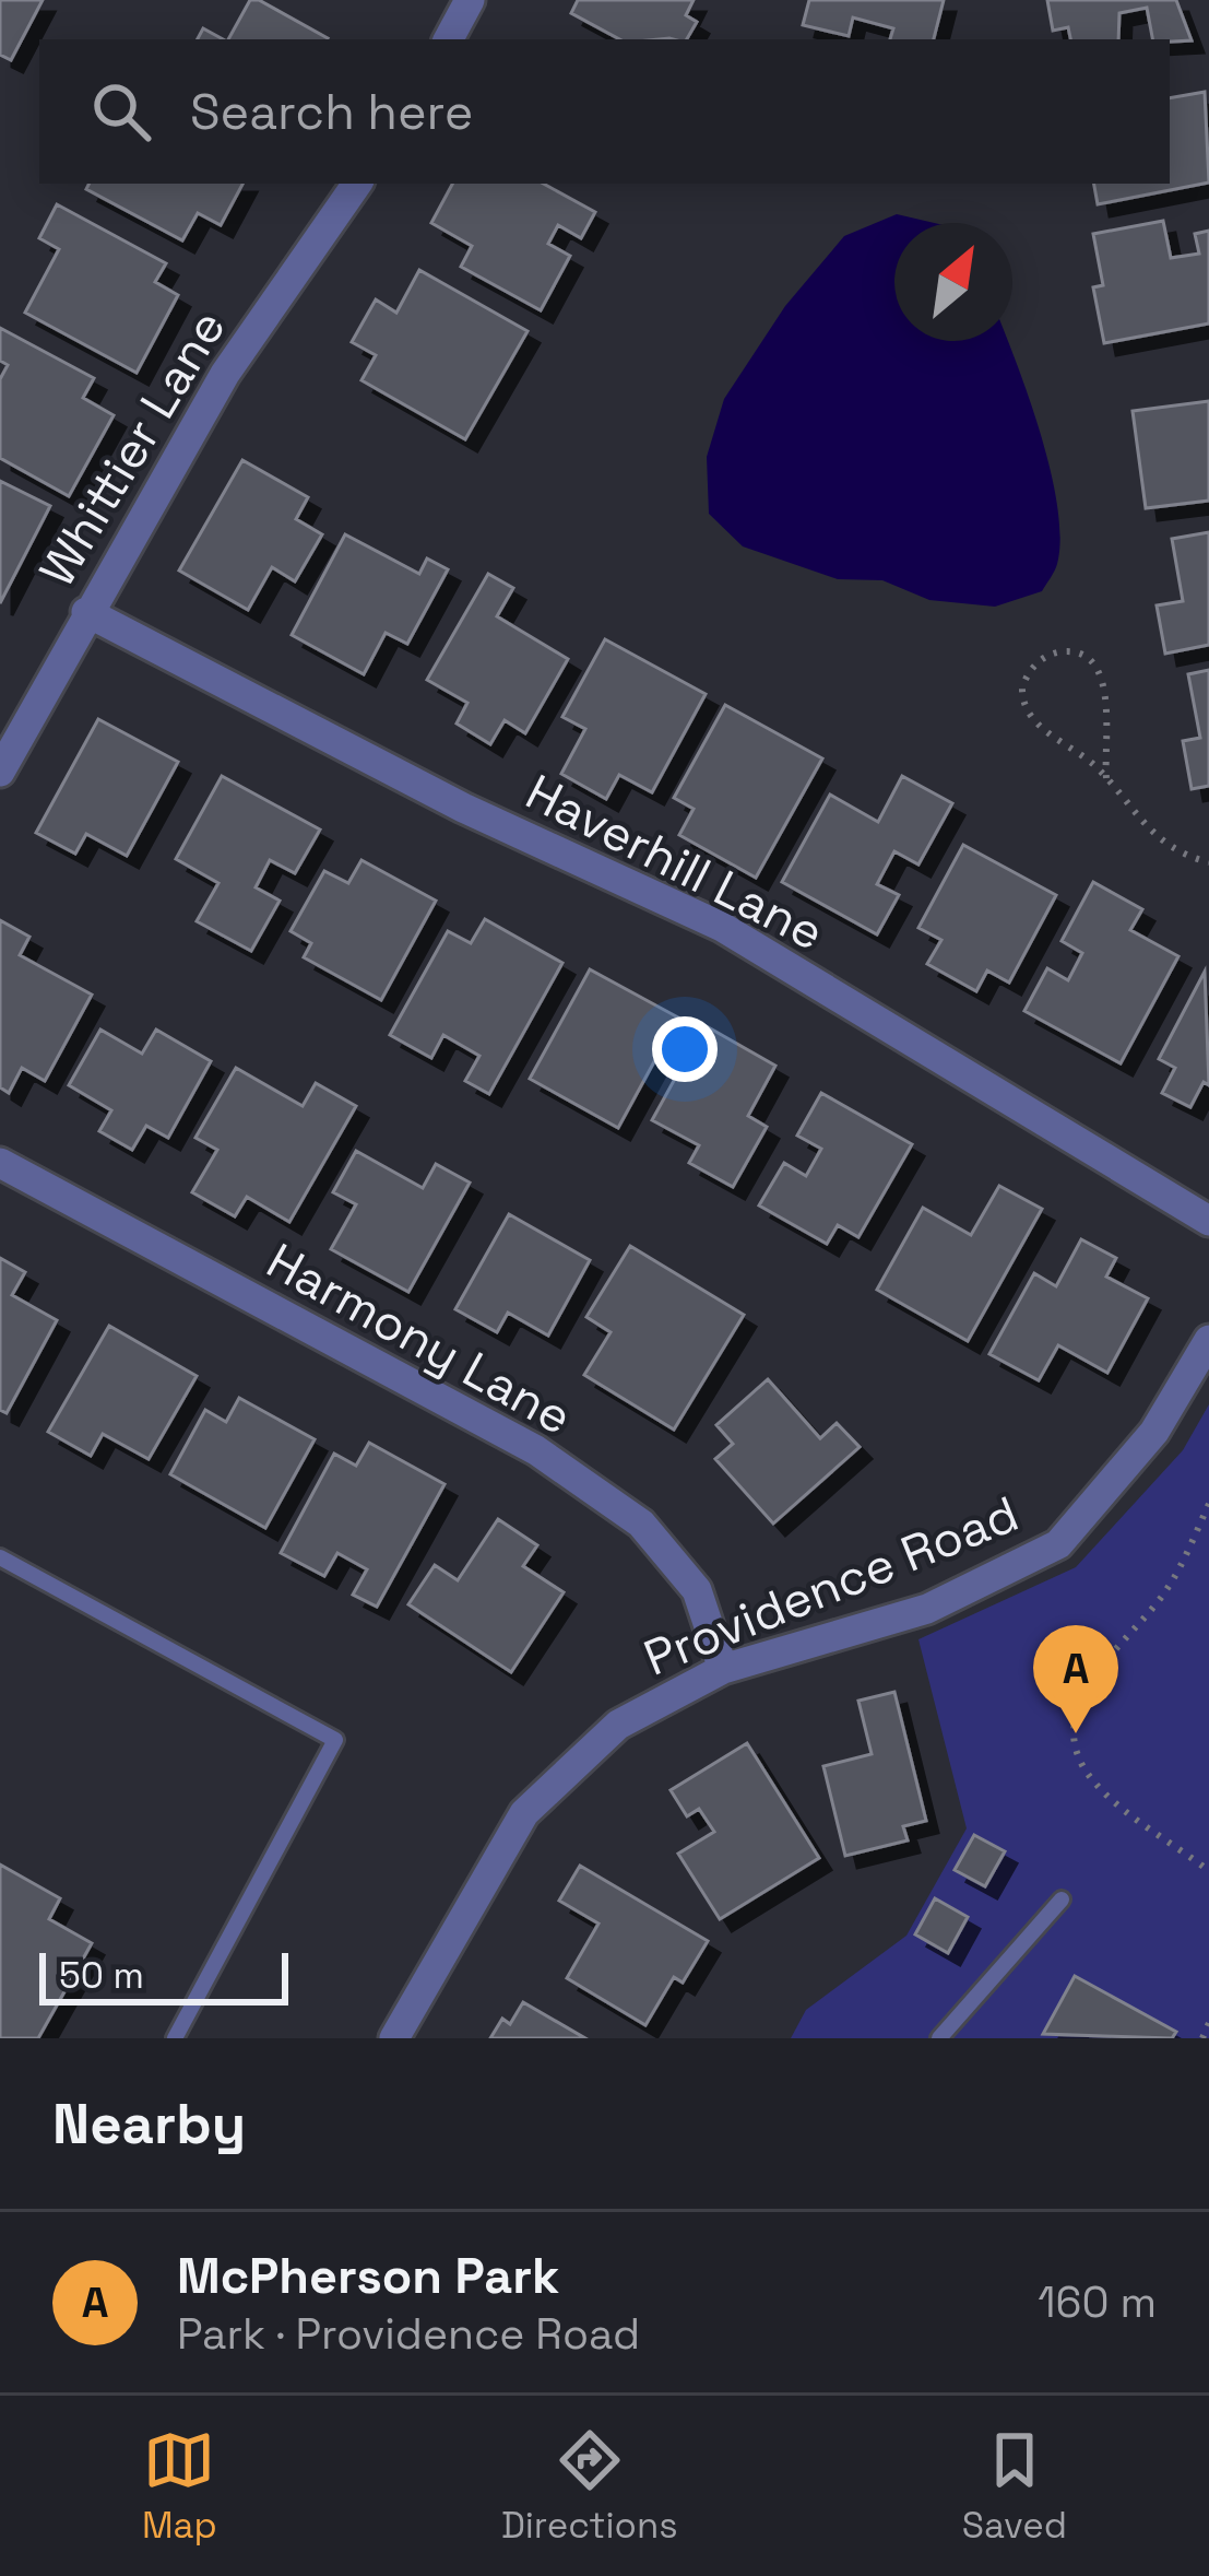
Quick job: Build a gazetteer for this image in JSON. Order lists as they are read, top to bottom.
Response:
{
  "streets": {
    "street": [
      "Whittier Lane",
      "Haverhill Lane",
      "Harmony Lane",
      "Providence Road"
    ]
  },
  "crossings": [
    ["Whittier Lane", "Haverhill Lane"],
    ["Harmony Lane", "Providence Road"]
  ],
  "scale_bar": "50 m",
  "north": "top right",
  "page": {
    "search": "Search here",
    "pins": "A",
    "scale": "50 m",
    "heading": "Nearby",
    "list": [
      {
        "mark": "A",
        "name": "McPherson Park",
        "note": "Park · Providence Road",
        "value": "160 m"
      }
    ],
    "nav": ["Map", "Directions", "Saved"]
  }
}
